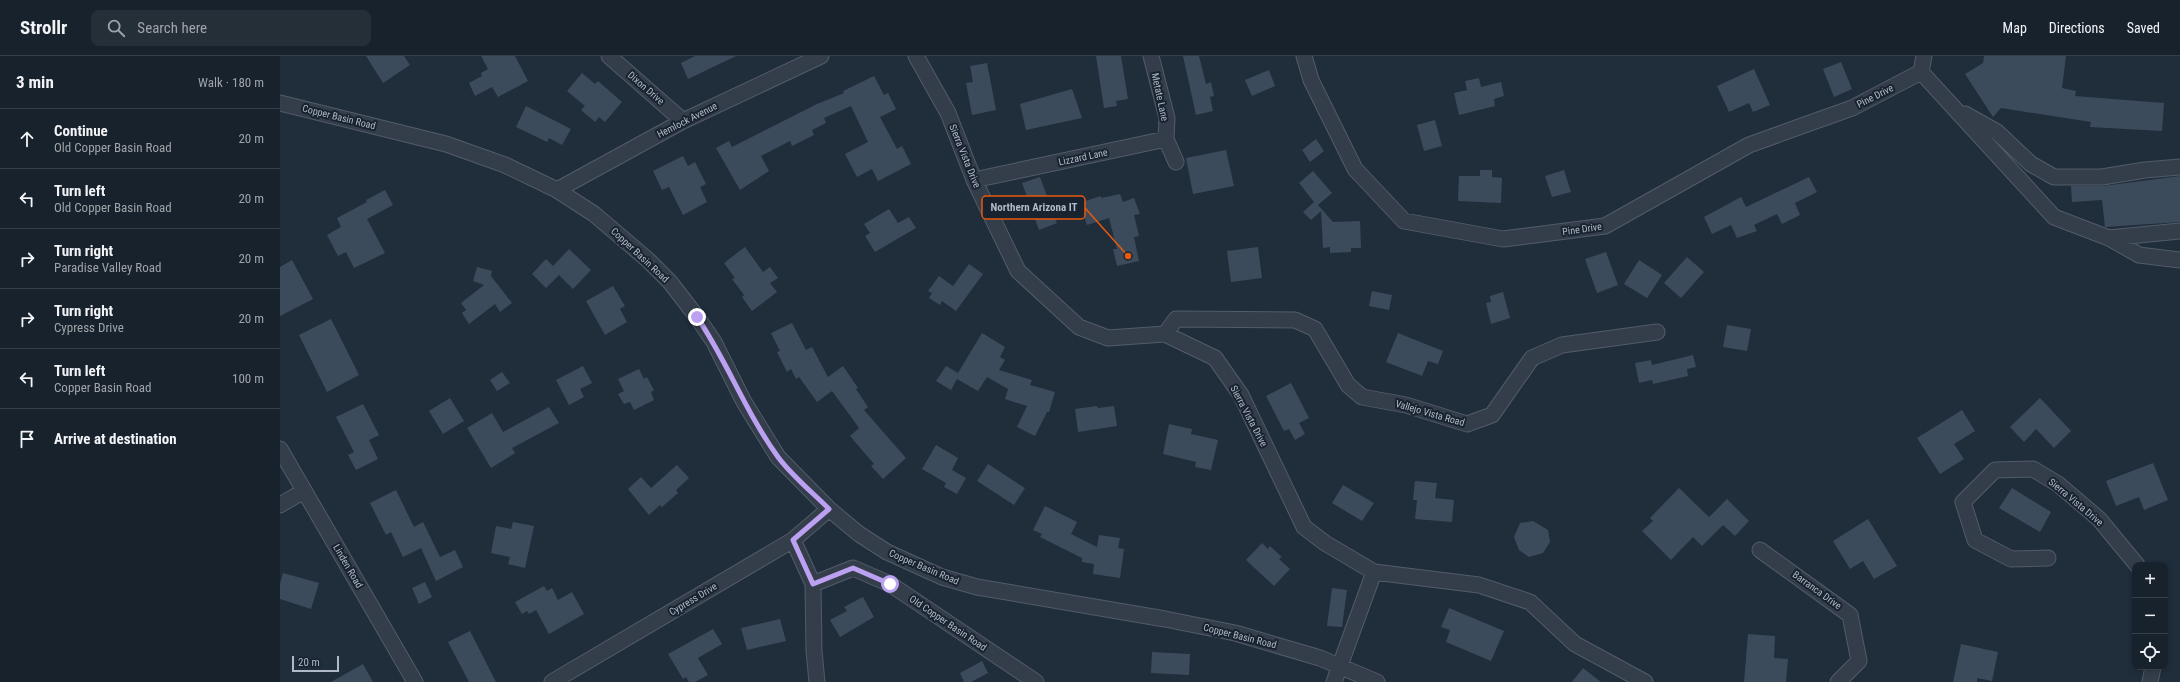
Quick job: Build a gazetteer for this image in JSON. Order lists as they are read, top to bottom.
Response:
{
  "streets": {
    "street": [
      "Dixon Drive",
      "Pine Drive",
      "Metate Lane",
      "Copper Basin Road",
      "Hemlock Avenue",
      "Sierra Vista Drive",
      "Lizzard Lane",
      "Vallejo Vista Road",
      "Linden Road",
      "Barranca Drive",
      "Cypress Drive",
      "Old Copper Basin Road"
    ]
  },
  "crossings": [
    ["Dixon Drive", "Hemlock Avenue"],
    ["Metate Lane", "Lizzard Lane"],
    ["Copper Basin Road", "Hemlock Avenue"],
    ["Copper Basin Road", "Cypress Drive"],
    ["Sierra Vista Drive", "Lizzard Lane"],
    ["Sierra Vista Drive", "Vallejo Vista Road"]
  ],
  "places": ["Northern Arizona IT"],
  "scale_bar": "20 m",
  "page": {
    "header": "Strollr",
    "search": "Search here",
    "nav": ["Map", "Directions", "Saved"],
    "heading": ["3 min", "Walk · 180 m"],
    "list": [
      ["Continue", "Old Copper Basin Road", "20 m"],
      ["Turn left", "Old Copper Basin Road", "20 m"],
      ["Turn right", "Paradise Valley Road", "20 m"],
      ["Turn right", "Cypress Drive", "20 m"],
      ["Turn left", "Copper Basin Road", "100 m"],
      "Arrive at destination"
    ],
    "map_buttons": ["+", "−"],
    "scale": "20 m"
  }
}
